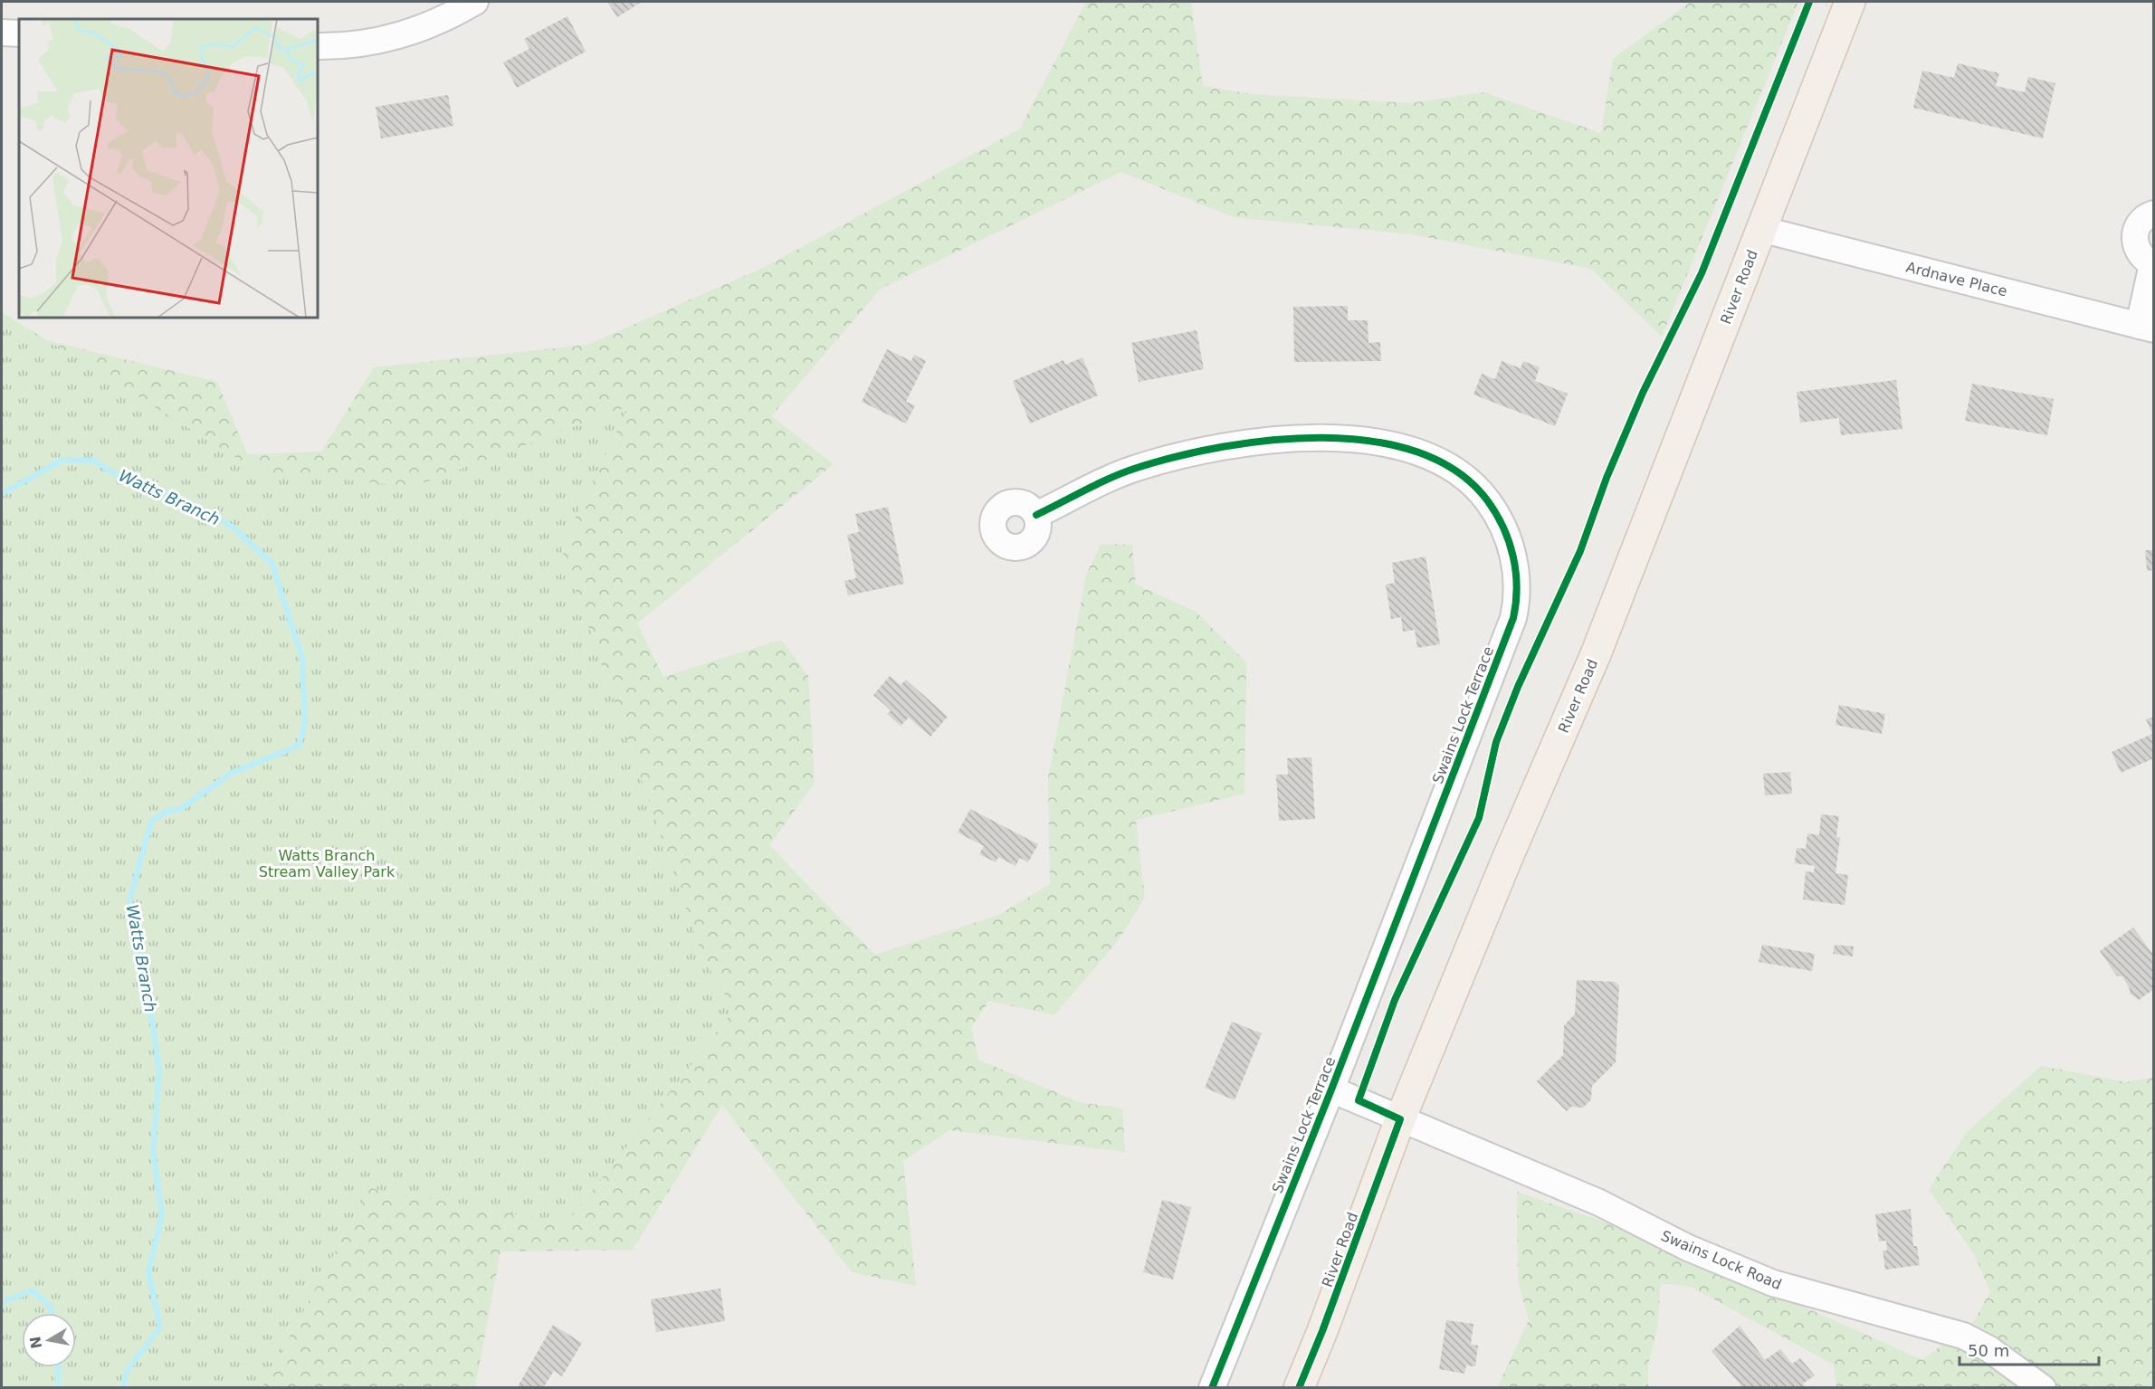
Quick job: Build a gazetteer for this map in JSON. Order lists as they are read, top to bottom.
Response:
{
  "streets": {
    "main road": ["River Road"],
    "street": ["Ardnave Place", "Swains Lock Terrace", "Swains Lock Road"]
  },
  "crossings": [
    ["Ardnave Place", "River Road"],
    ["River Road", "Swains Lock Terrace"],
    ["River Road", "Swains Lock Road"],
    ["Swains Lock Terrace", "Swains Lock Road"]
  ],
  "water": ["Watts Branch"],
  "parks": ["Watts Branch Stream Valley Park"],
  "scale_bar": "50 m",
  "north": "left"
}
